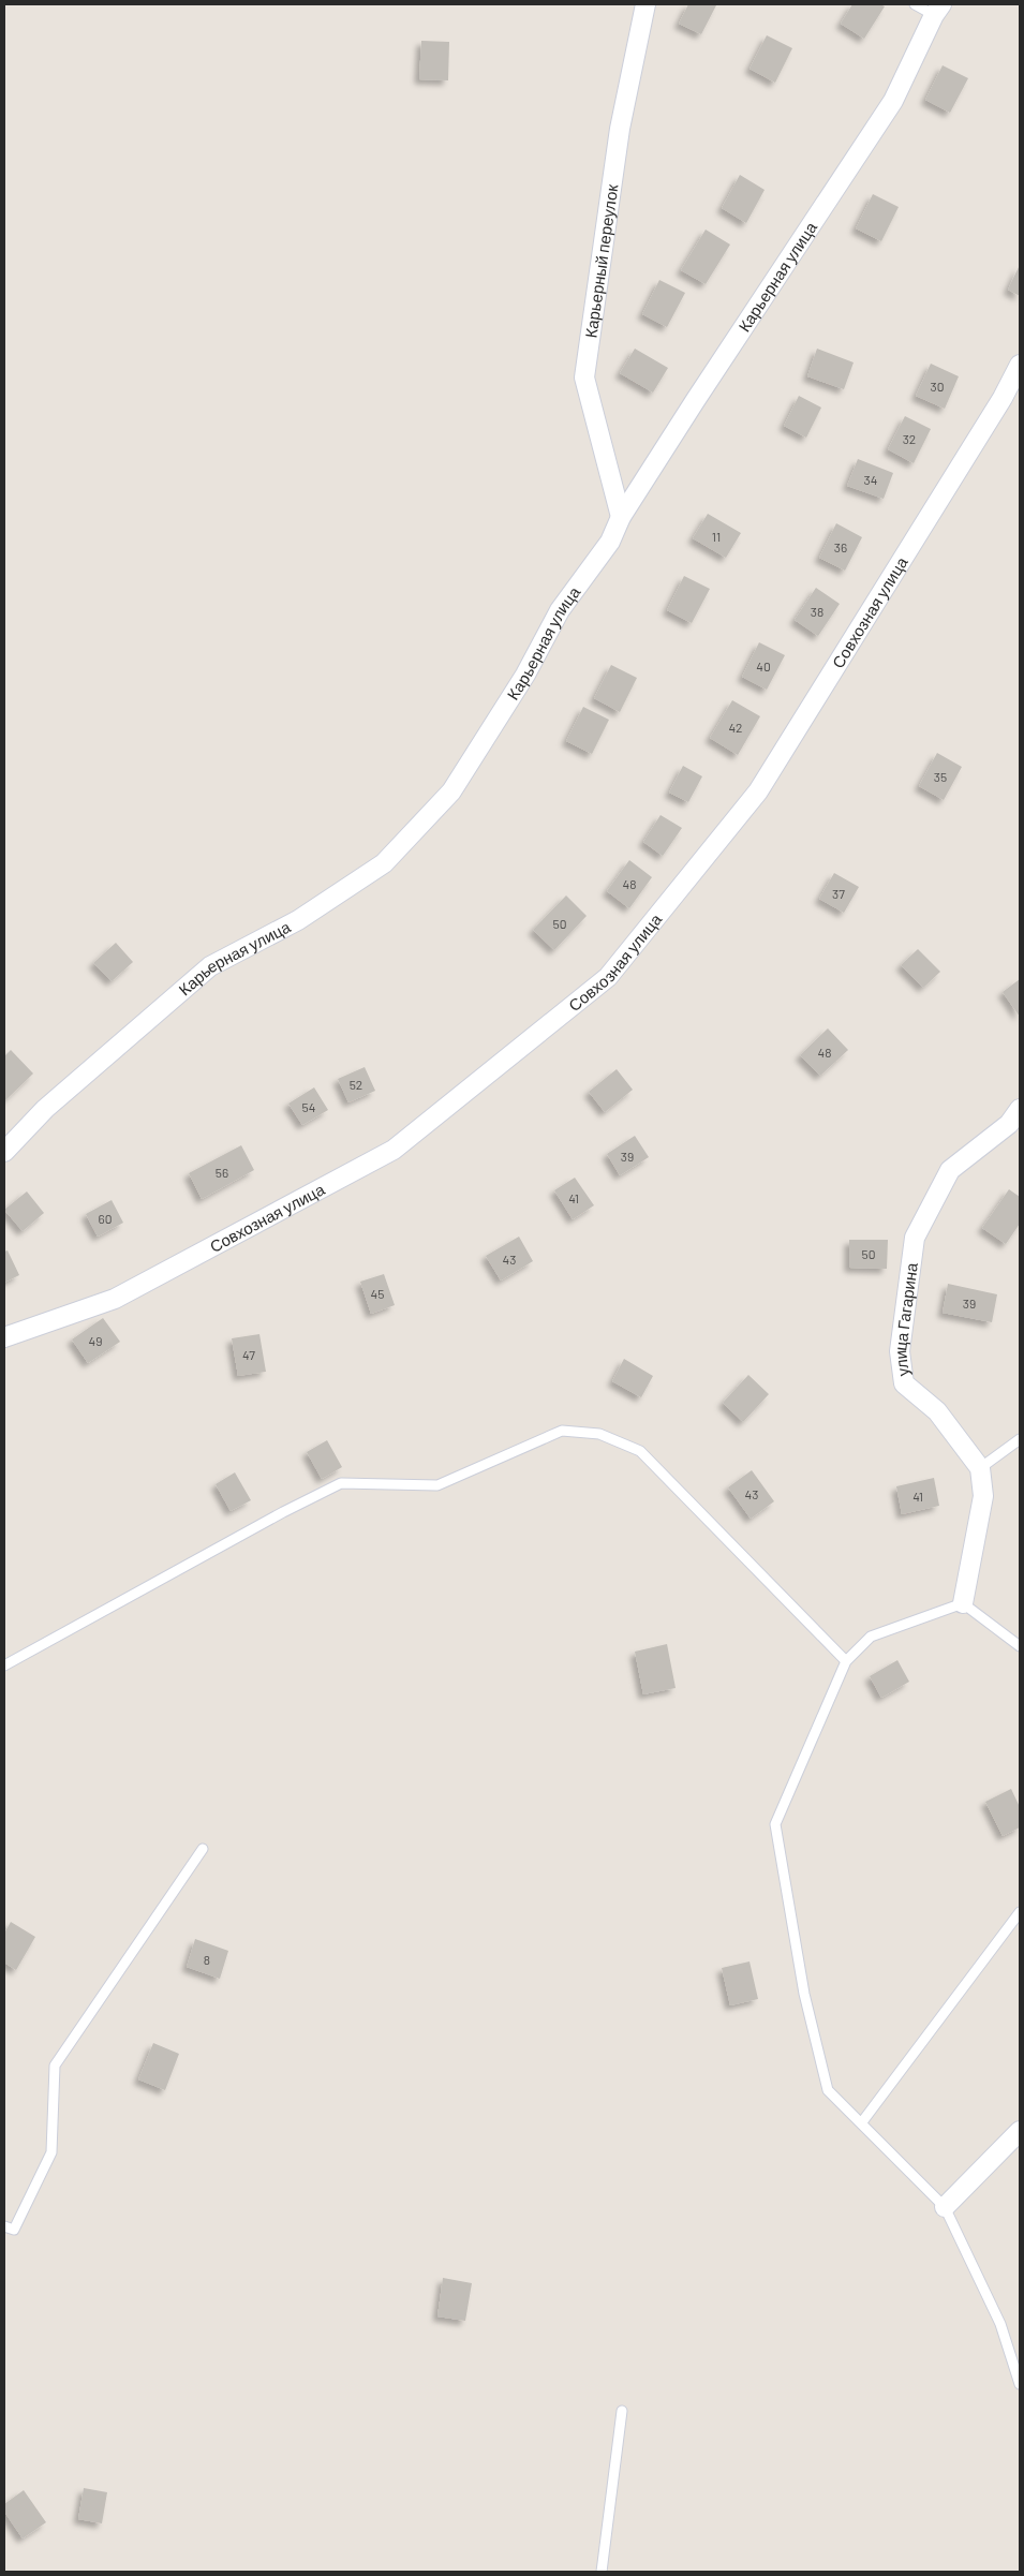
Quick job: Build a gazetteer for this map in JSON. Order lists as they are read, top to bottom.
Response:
{
  "streets": {
    "street": [
      "Карьерный переулок",
      "Карьерная улица",
      "Совхозная улица",
      "улица Гагарина"
    ]
  },
  "crossings": [
    ["Карьерный переулок", "Карьерная улица"]
  ],
  "house_numbers": [
    "30",
    "32",
    "34",
    "11",
    "36",
    "38",
    "40",
    "42",
    "35",
    "48",
    "37",
    "50",
    "48",
    "52",
    "54",
    "39",
    "56",
    "41",
    "60",
    "50",
    "43",
    "45",
    "39",
    "49",
    "47",
    "43",
    "41",
    "8"
  ]
}
